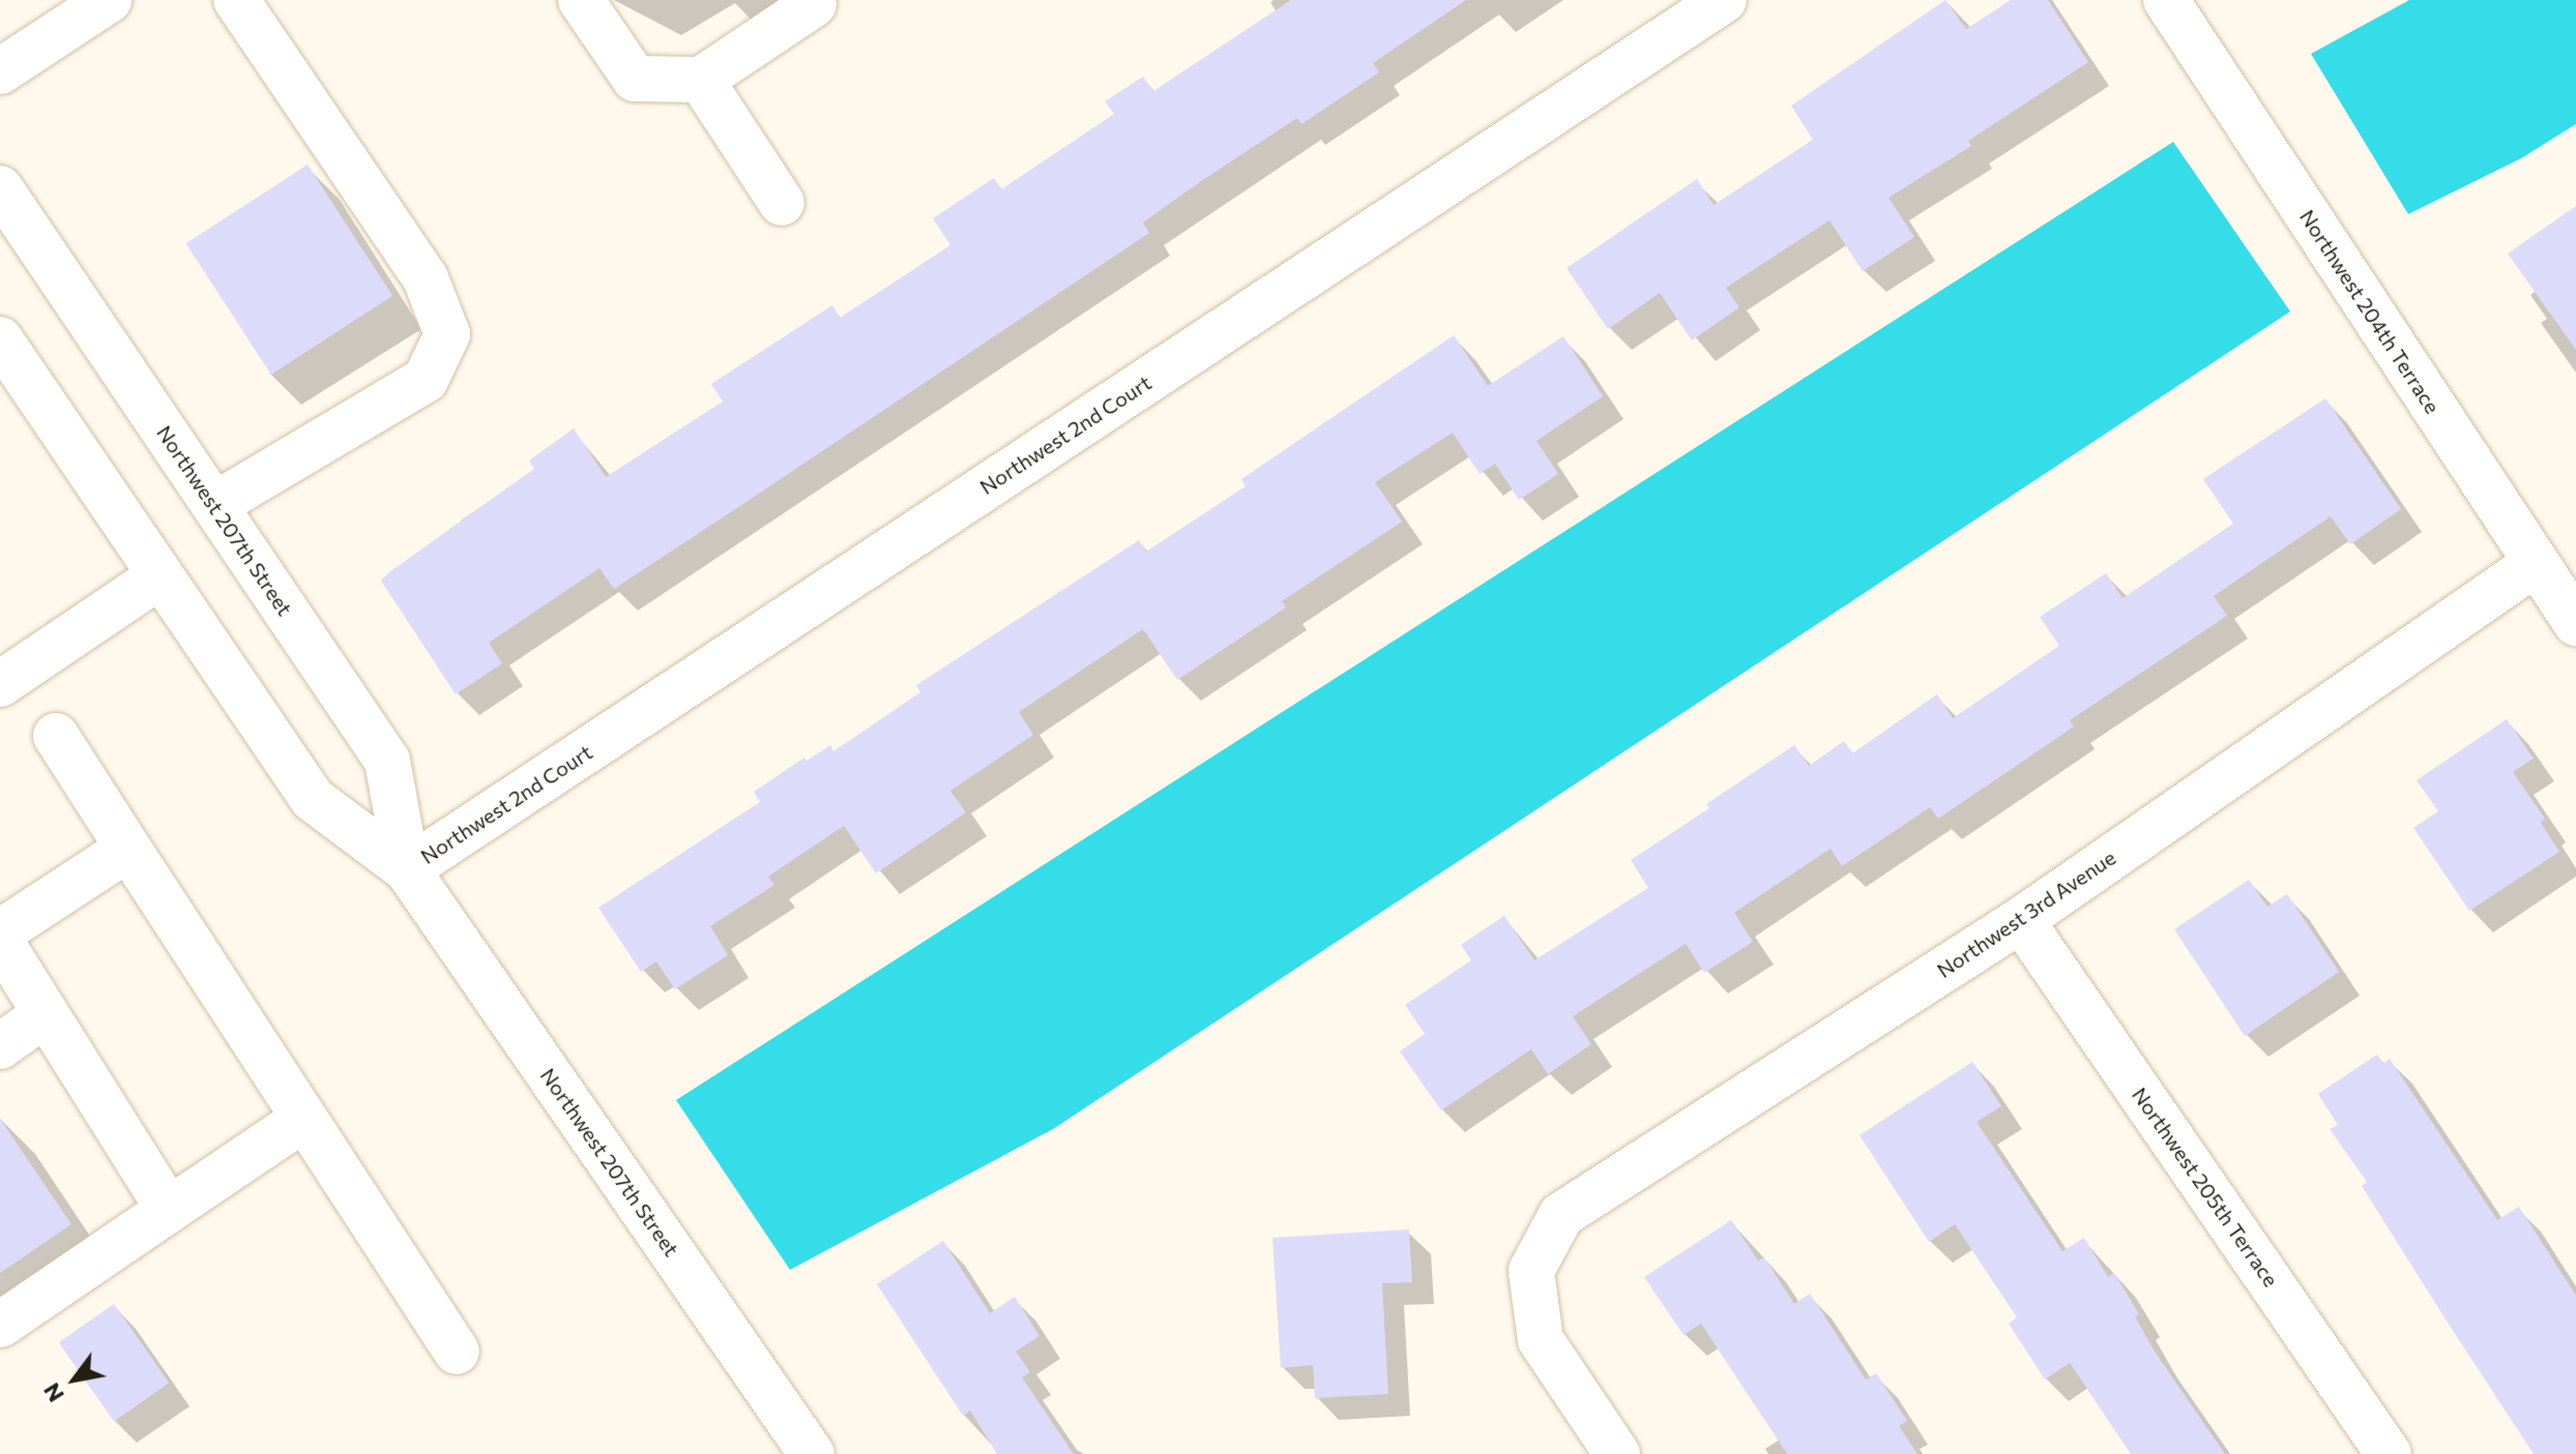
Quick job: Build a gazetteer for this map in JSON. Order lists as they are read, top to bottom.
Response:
{
  "streets": {
    "street": [
      "Northwest 204th Terrace",
      "Northwest 2nd Court",
      "Northwest 207th Street",
      "Northwest 3rd Avenue",
      "Northwest 205th Terrace"
    ]
  },
  "crossings": [
    ["Northwest 204th Terrace", "Northwest 3rd Avenue"],
    ["Northwest 2nd Court", "Northwest 207th Street"],
    ["Northwest 3rd Avenue", "Northwest 205th Terrace"]
  ],
  "north": "bottom left"
}
